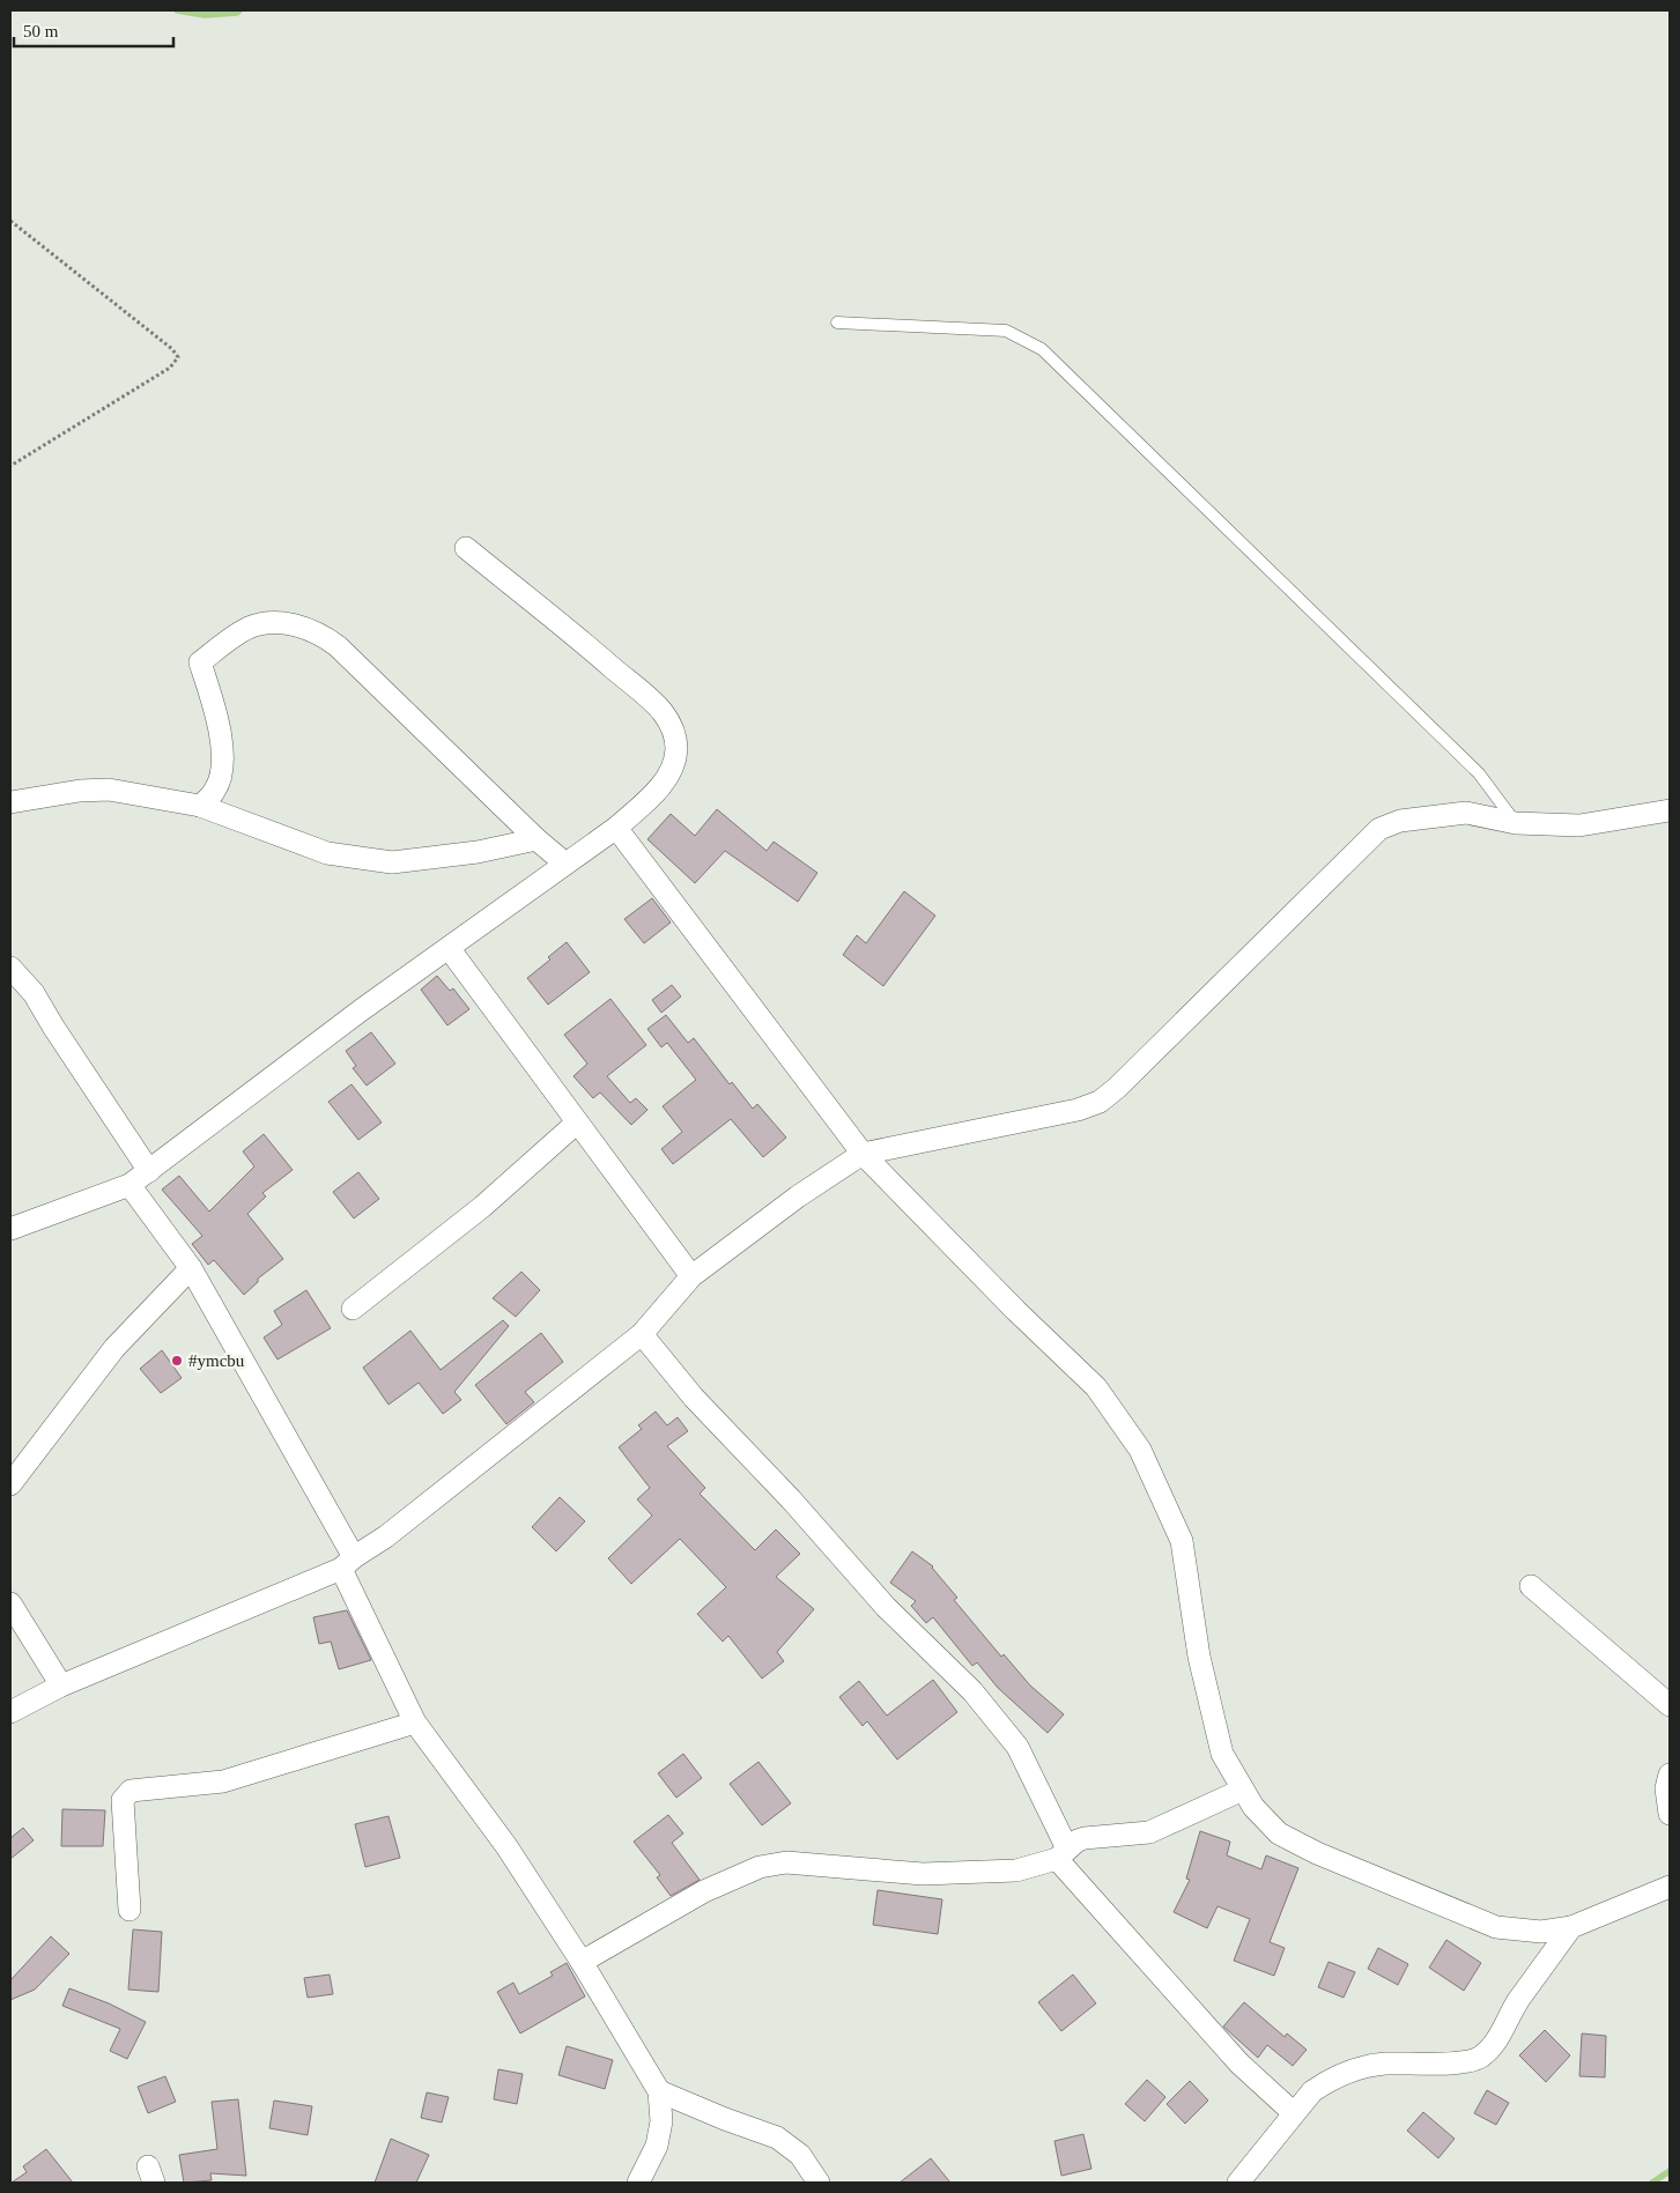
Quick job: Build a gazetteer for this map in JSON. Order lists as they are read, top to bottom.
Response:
{
  "places": ["#ymcbu"],
  "scale_bar": "50 m"
}
